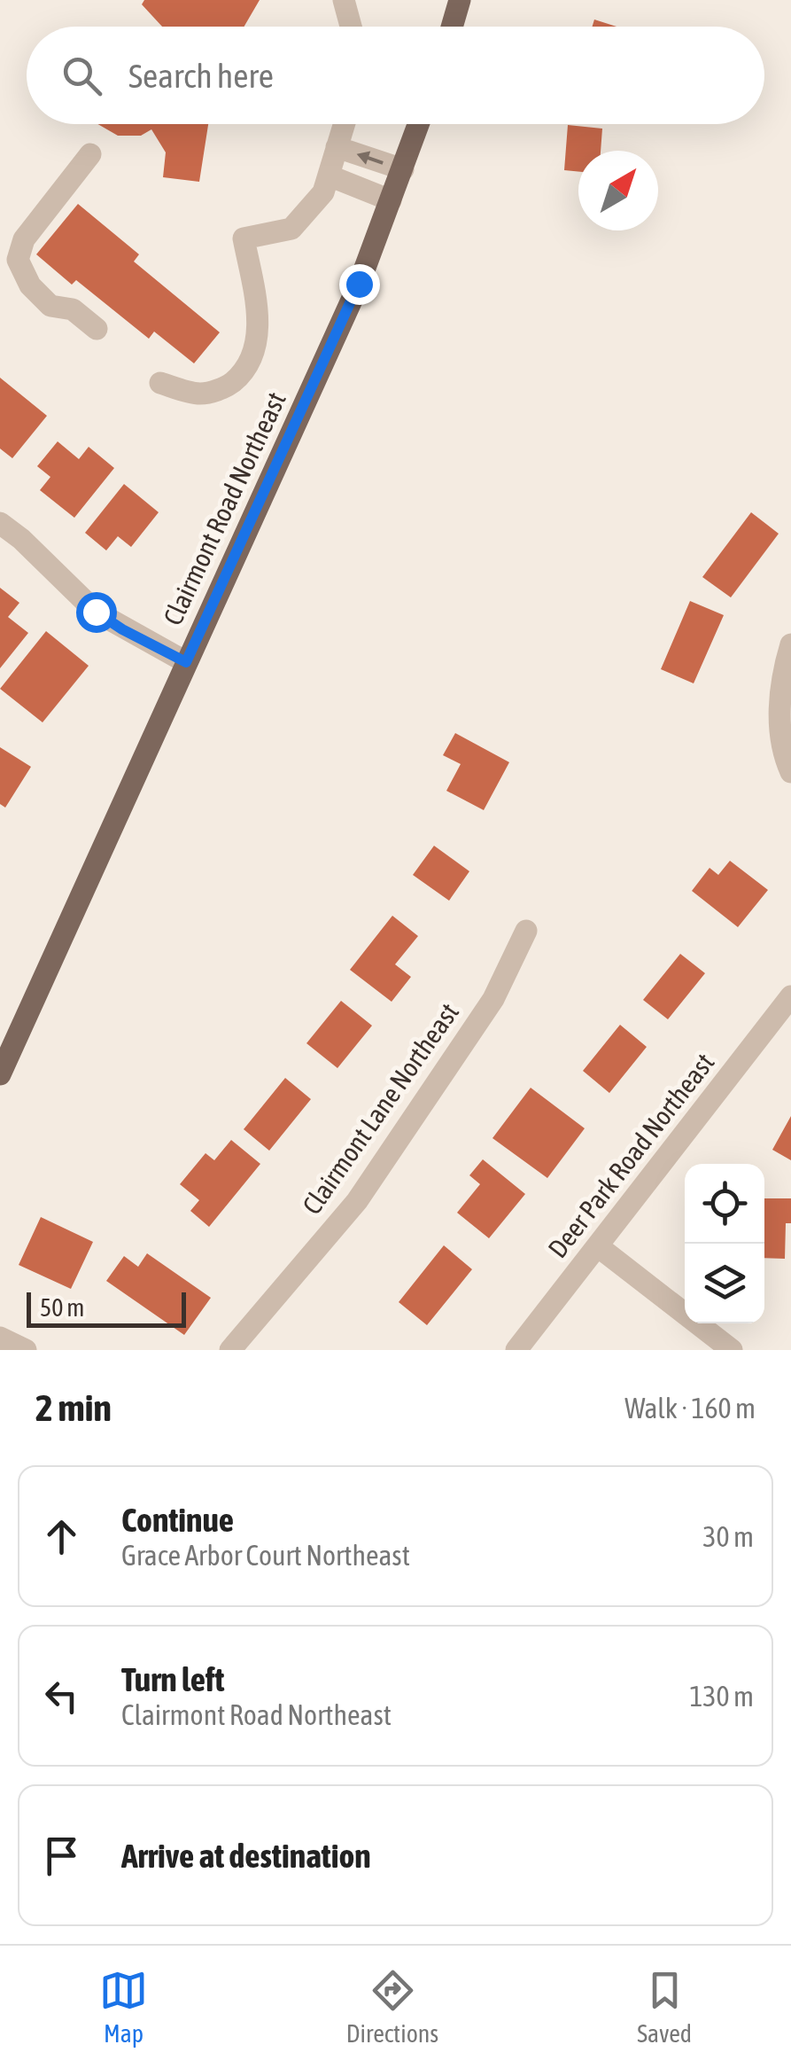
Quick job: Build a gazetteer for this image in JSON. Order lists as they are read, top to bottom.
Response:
{
  "streets": {
    "main road": ["Clairmont Road Northeast"],
    "street": ["Clairmont Lane Northeast", "Deer Park Road Northeast"]
  },
  "scale_bar": "50 m",
  "north": "top right",
  "page": {
    "search": "Search here",
    "scale": "50 m",
    "heading": ["2 min", "Walk · 160 m"],
    "list": [
      ["Continue", "Grace Arbor Court Northeast", "30 m"],
      ["Turn left", "Clairmont Road Northeast", "130 m"],
      "Arrive at destination"
    ],
    "nav": ["Map", "Directions", "Saved"]
  }
}
